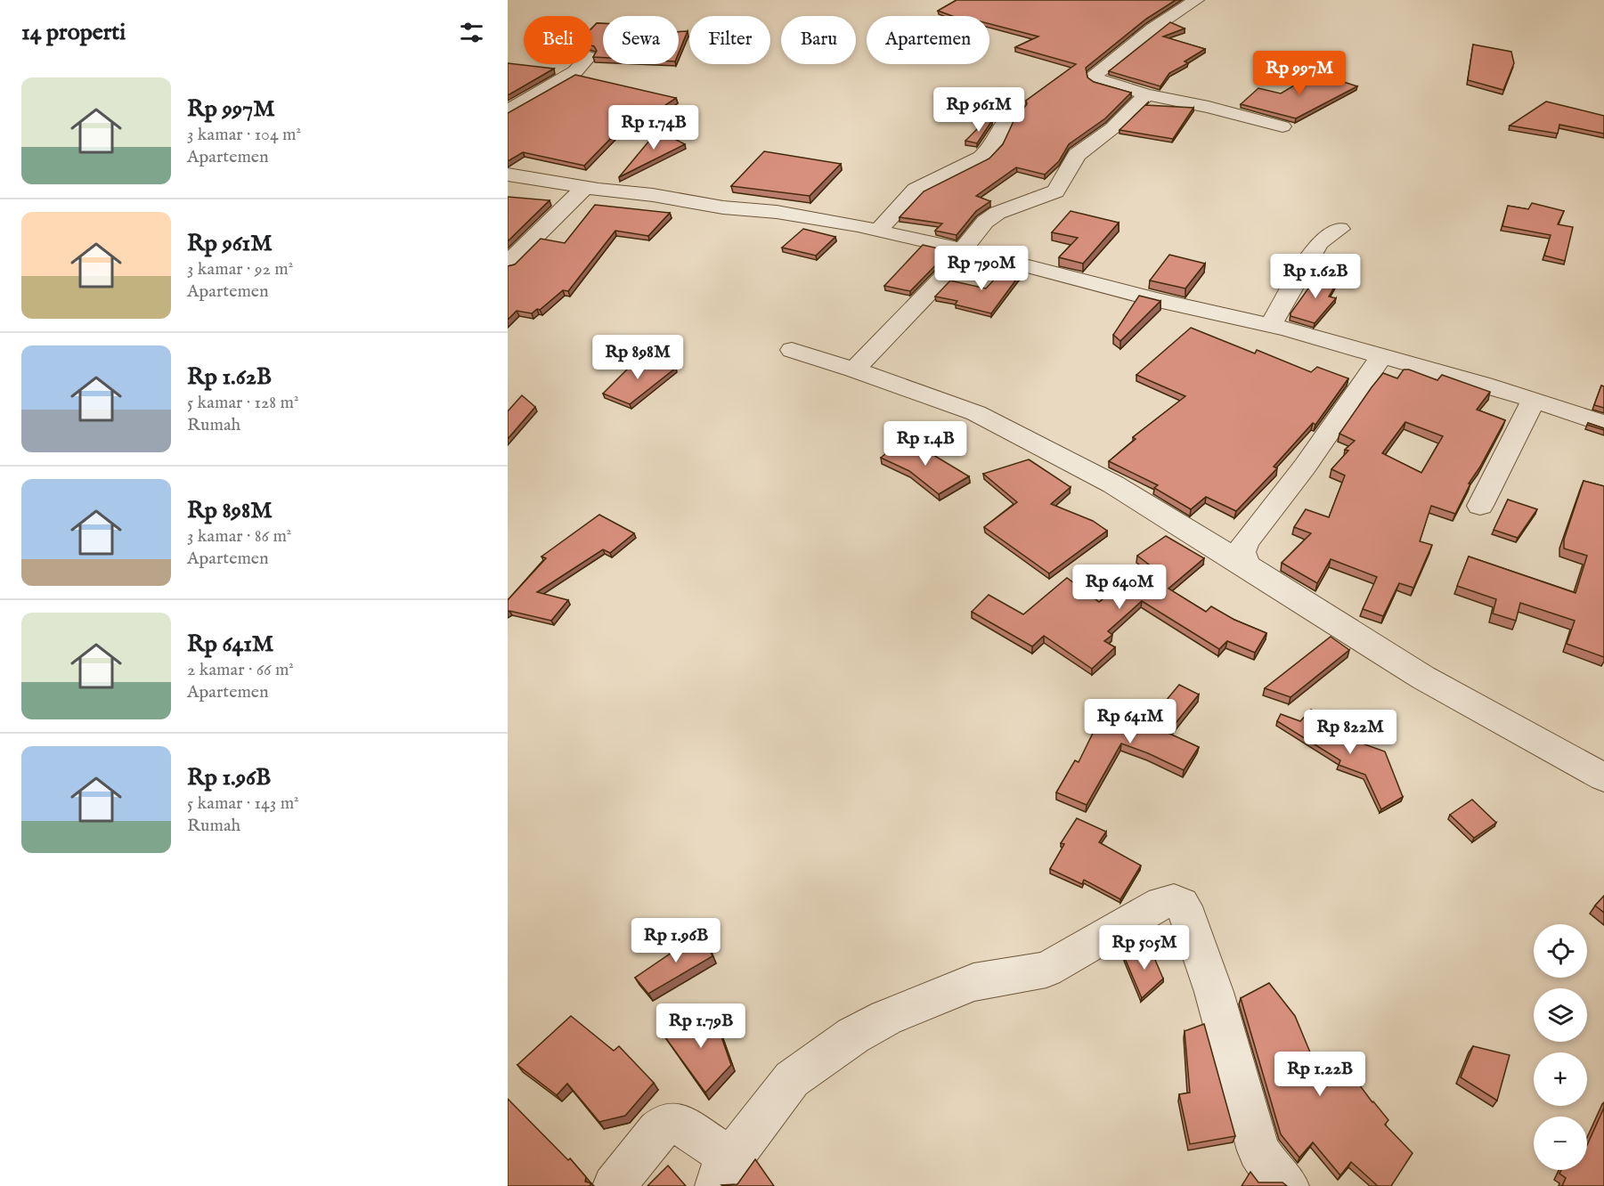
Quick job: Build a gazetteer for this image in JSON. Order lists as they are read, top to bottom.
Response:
{
  "page": {
    "heading": "14 properti",
    "chip": [
      "Beli",
      "Sewa",
      "Filter",
      "Baru",
      "Apartemen"
    ],
    "price": [
      "Rp 997M",
      "Rp 961M",
      "Rp 1.74B",
      "Rp 790M",
      "Rp 1.62B",
      "Rp 898M",
      "Rp 1.4B",
      "Rp 640M",
      "Rp 641M",
      "Rp 822M",
      "Rp 1.96B",
      "Rp 505M",
      "Rp 1.79B",
      "Rp 1.22B"
    ],
    "list": [
      {
        "name": "Rp 997M",
        "note": "3 kamar · 104 m² · Apartemen"
      },
      {
        "name": "Rp 961M",
        "note": "3 kamar · 92 m² · Apartemen"
      },
      {
        "name": "Rp 1.62B",
        "note": "5 kamar · 128 m² · Rumah"
      },
      {
        "name": "Rp 898M",
        "note": "3 kamar · 86 m² · Apartemen"
      },
      {
        "name": "Rp 641M",
        "note": "2 kamar · 66 m² · Apartemen"
      },
      {
        "name": "Rp 1.96B",
        "note": "5 kamar · 143 m² · Rumah"
      }
    ],
    "map_buttons": ["+", "−"]
  }
}
